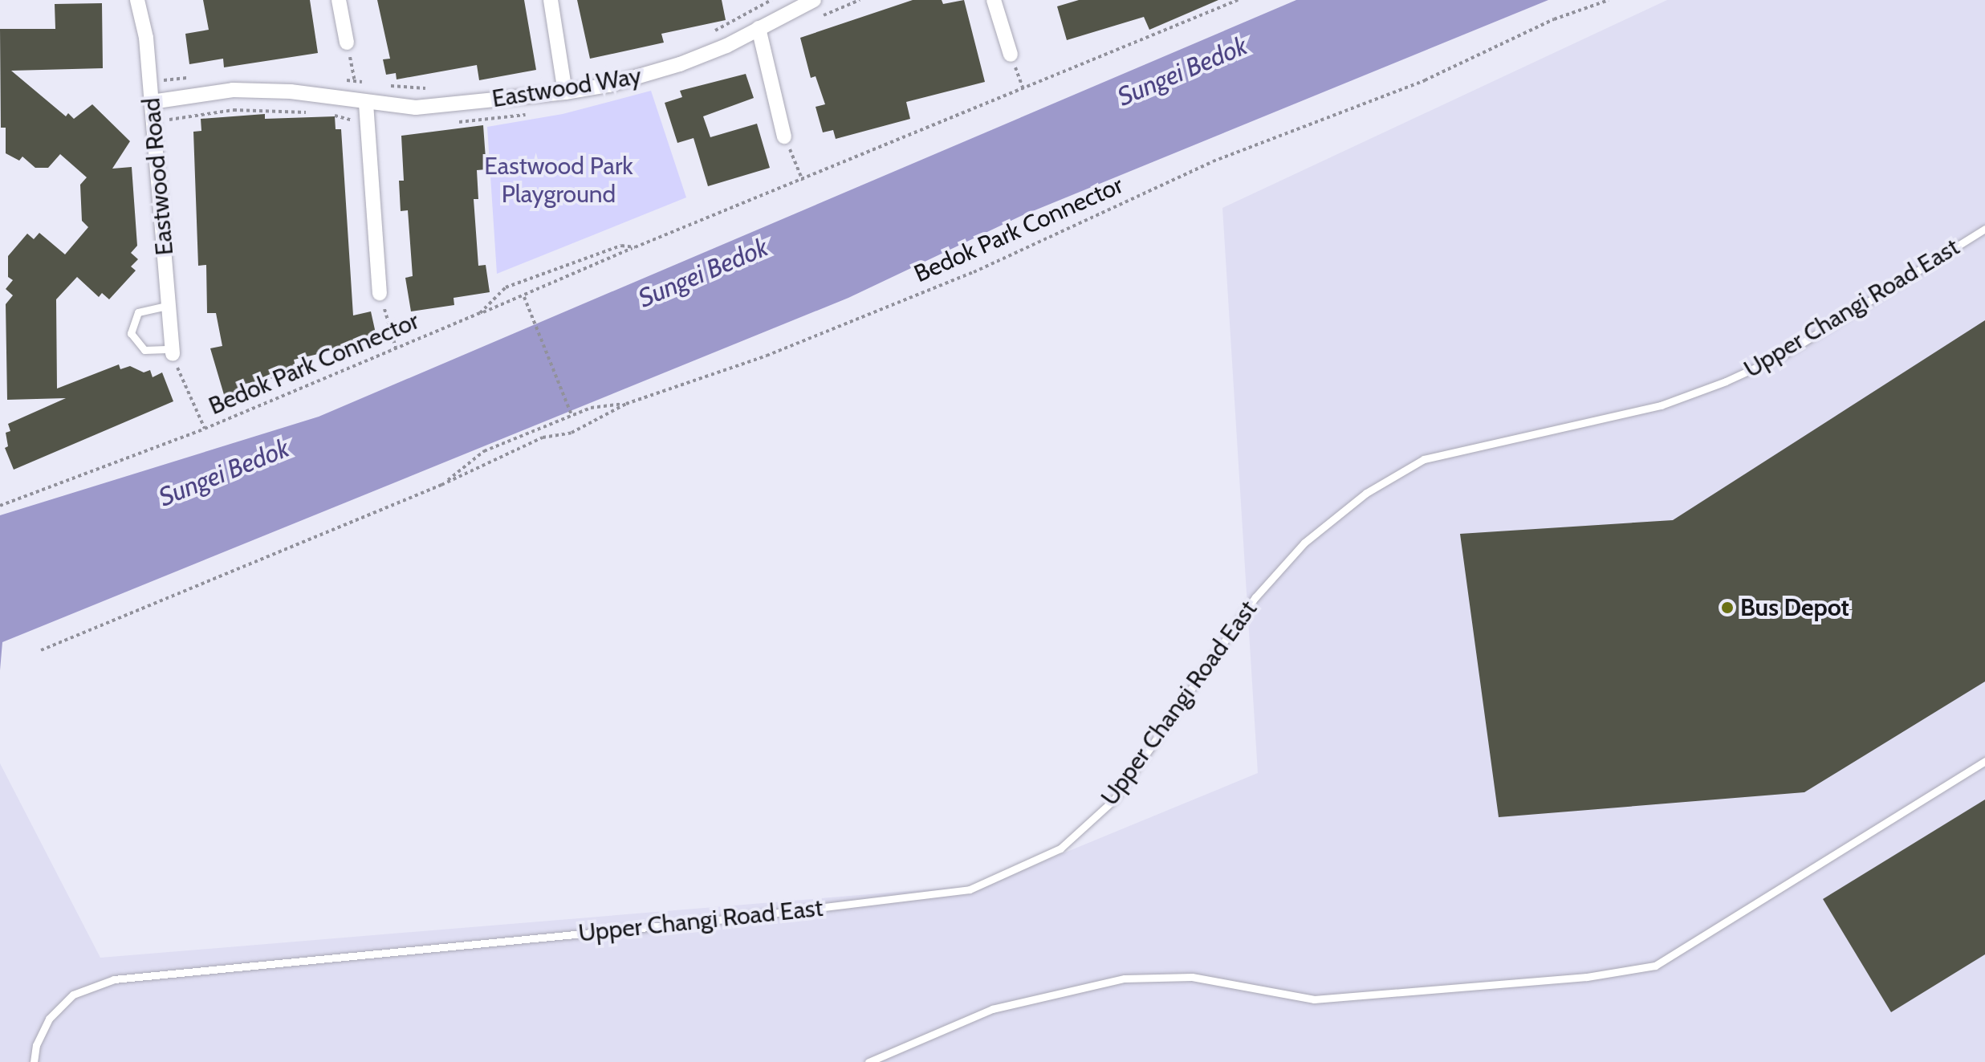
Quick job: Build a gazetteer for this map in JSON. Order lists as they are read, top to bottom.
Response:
{
  "streets": {
    "street": ["Eastwood Way", "Eastwood Road"],
    "lane": ["Upper Changi Road East"],
    "path": ["Bedok Park Connector"]
  },
  "crossings": [
    ["Eastwood Way", "Eastwood Road"]
  ],
  "water": ["Sungei Bedok"],
  "parks": ["Eastwood Park Playground"],
  "places": ["Bus Depot"]
}
